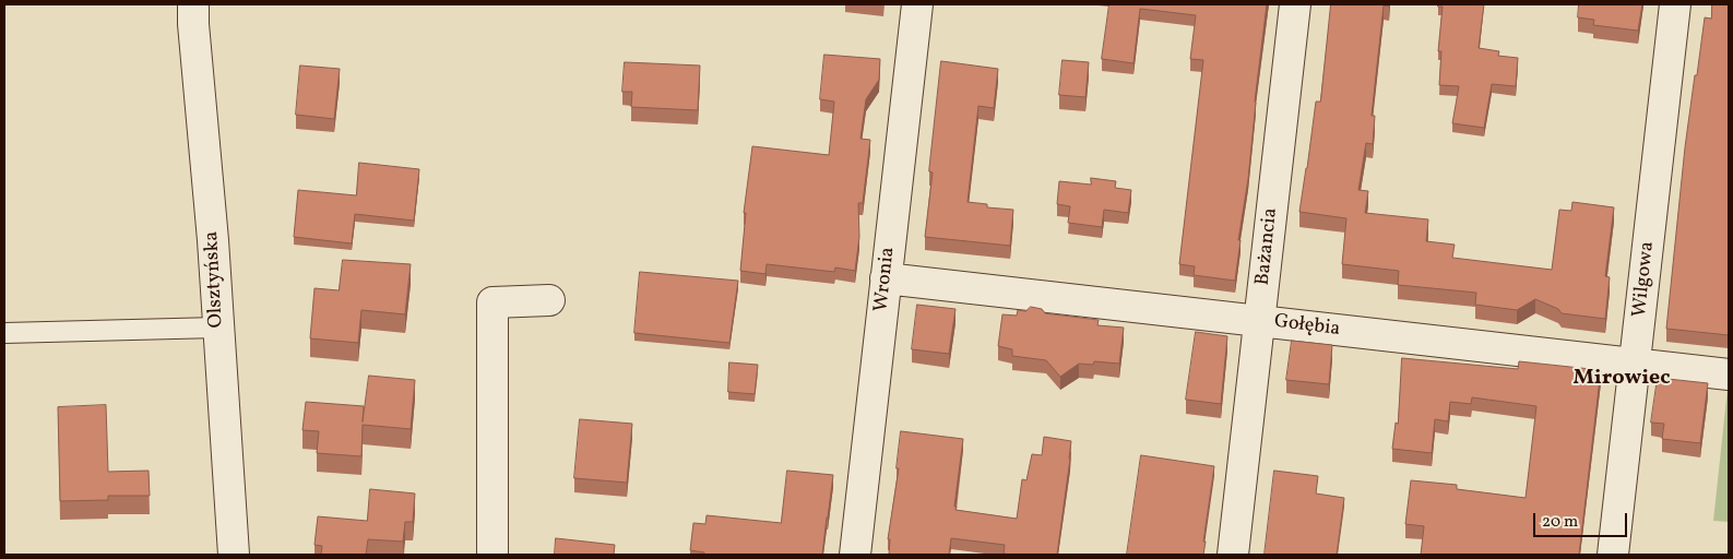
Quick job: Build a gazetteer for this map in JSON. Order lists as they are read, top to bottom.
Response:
{
  "streets": {
    "street": [
      "Bażancia",
      "Olsztyńska",
      "Wronia",
      "Wilgowa",
      "Gołębia"
    ]
  },
  "crossings": [
    ["Bażancia", "Gołębia"],
    ["Wronia", "Gołębia"],
    ["Wilgowa", "Gołębia"]
  ],
  "districts": ["Mirowiec"],
  "scale_bar": "20 m"
}
